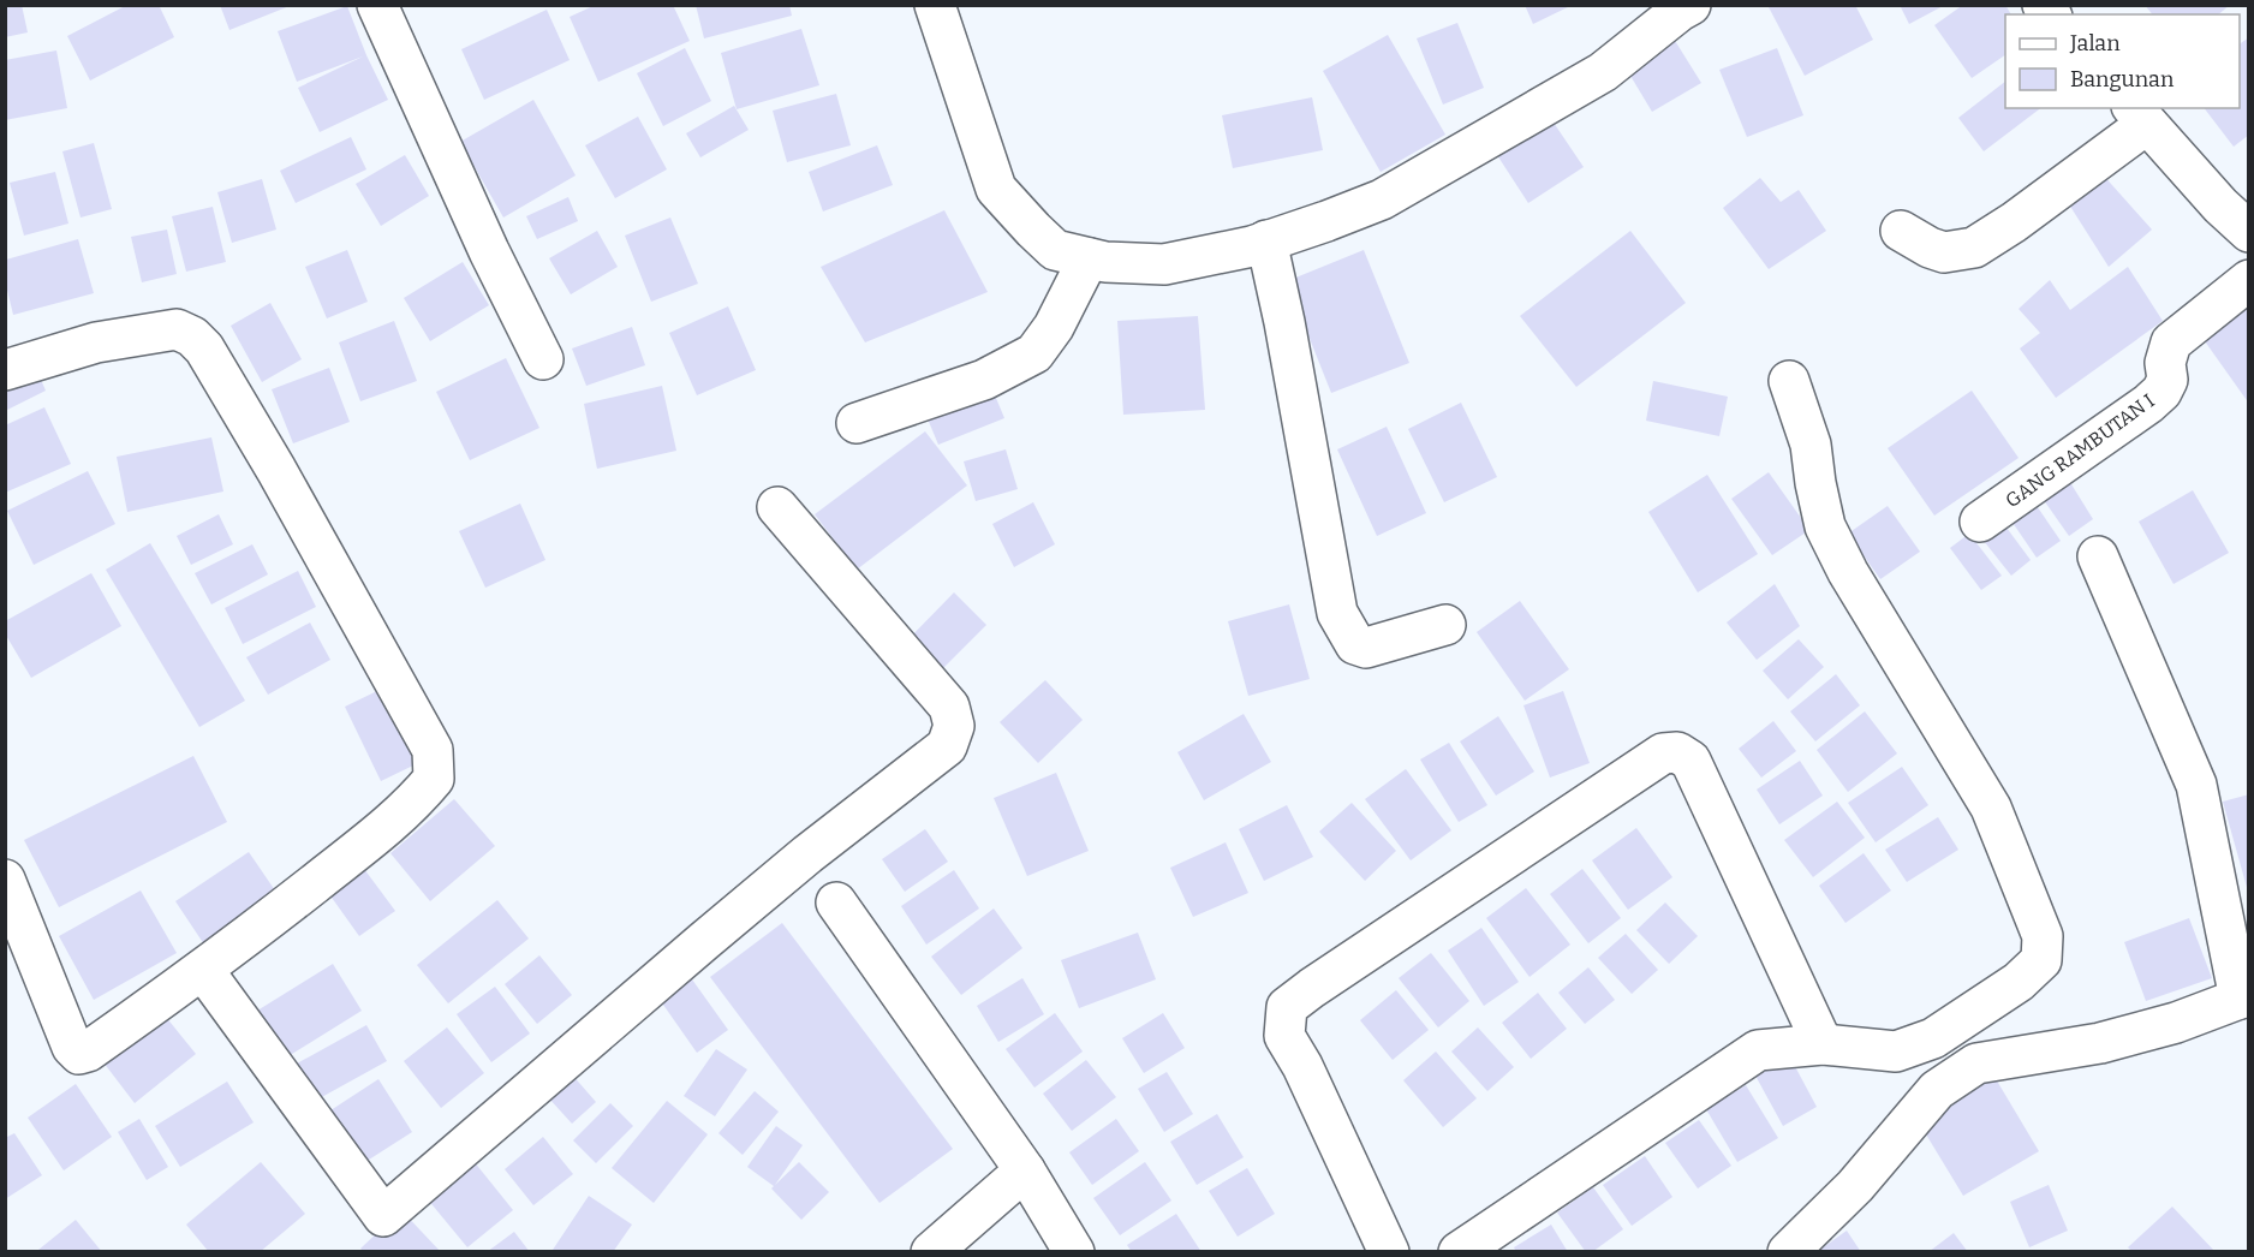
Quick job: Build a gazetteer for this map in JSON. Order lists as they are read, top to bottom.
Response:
{
  "streets": {
    "street": ["GANG RAMBUTAN I"]
  },
  "legend": ["Jalan", "Bangunan"]
}
